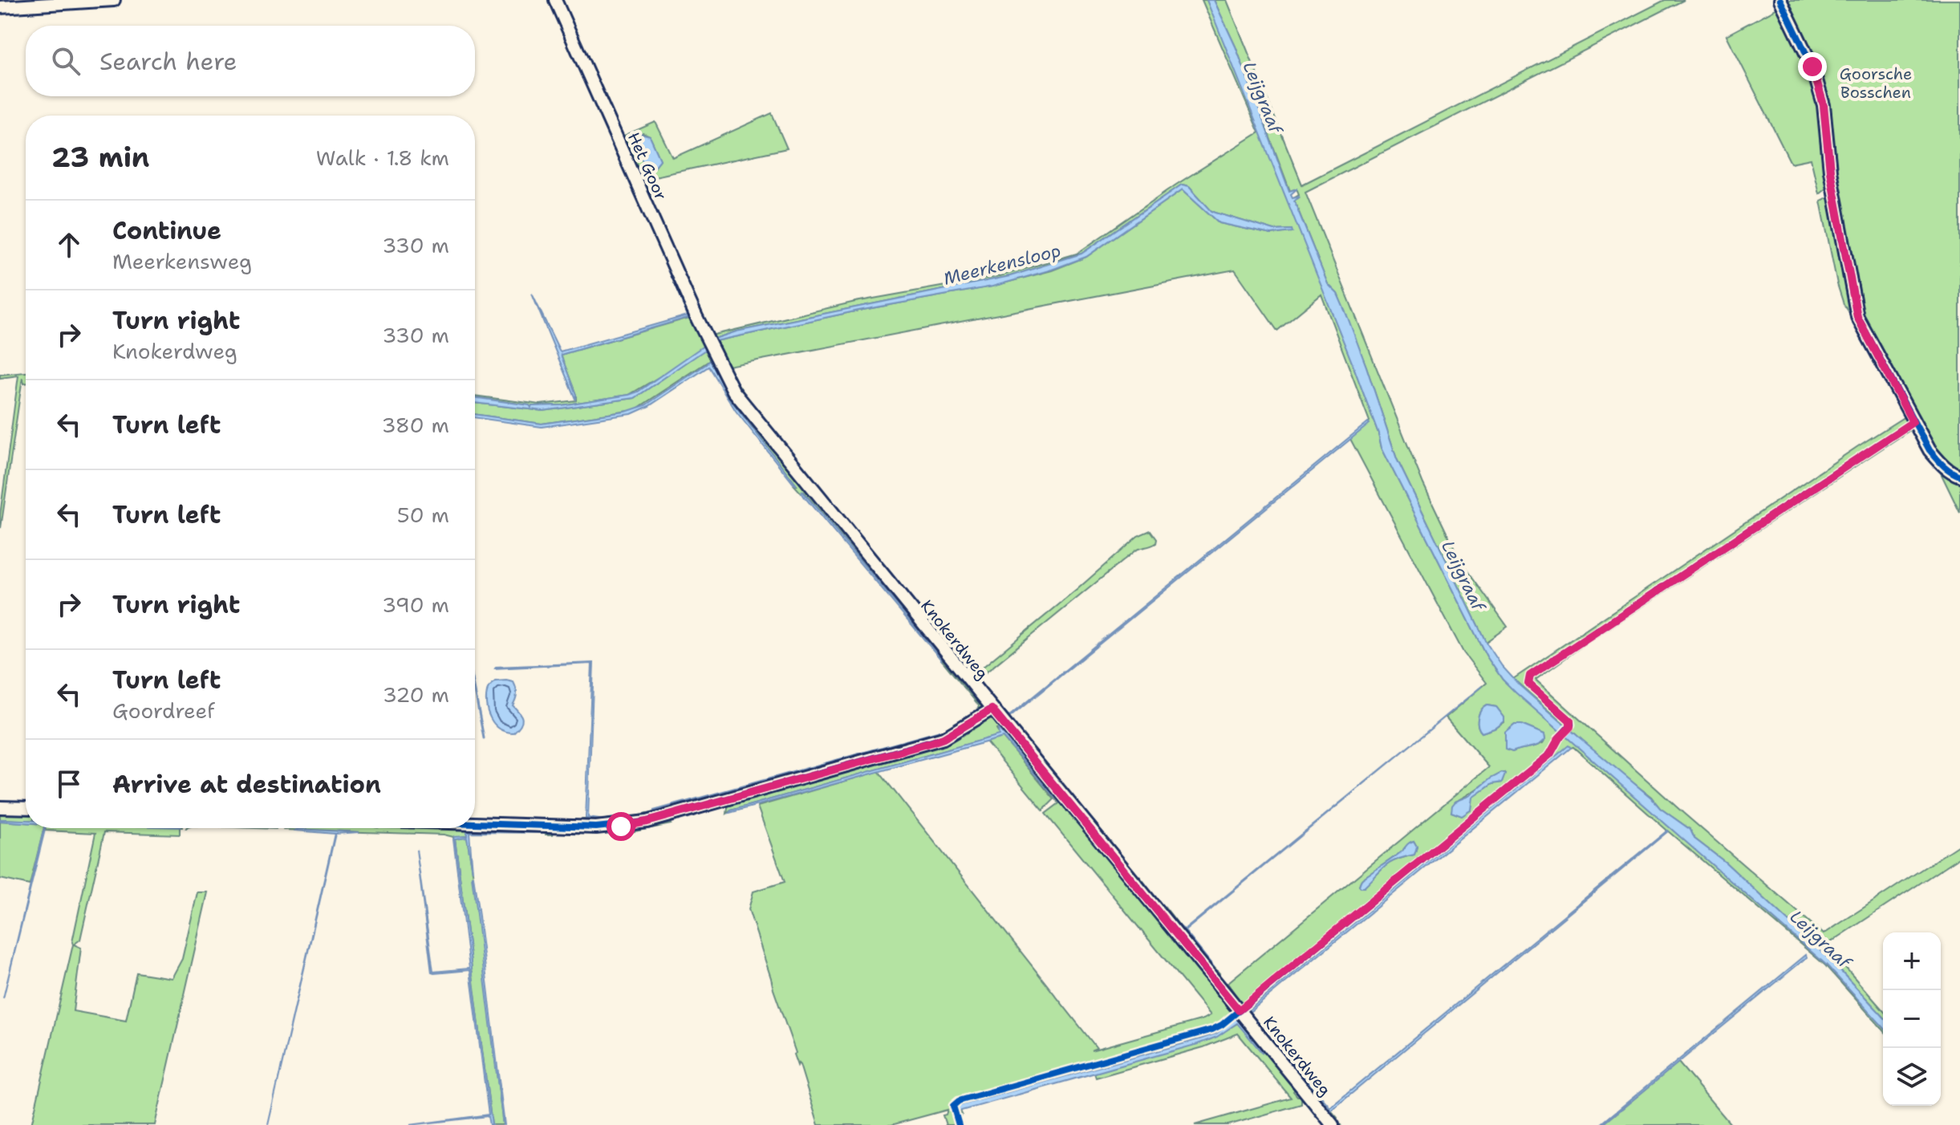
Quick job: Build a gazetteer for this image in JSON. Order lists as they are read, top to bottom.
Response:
{
  "streets": {
    "street": ["Het Goor", "Knokerdweg"]
  },
  "crossings": [
    ["Het Goor", "Knokerdweg"]
  ],
  "water": ["Leijgraaf", "Meerkensloop"],
  "parks": ["Goorsche Bosschen"],
  "page": {
    "search": "Search here",
    "heading": ["23 min", "Walk · 1.8 km"],
    "list": [
      ["Continue", "Meerkensweg", "330 m"],
      ["Turn right", "Knokerdweg", "330 m"],
      ["Turn left", "380 m"],
      ["Turn left", "50 m"],
      ["Turn right", "390 m"],
      ["Turn left", "Goordreef", "320 m"],
      "Arrive at destination"
    ],
    "map_buttons": ["+", "−"]
  }
}
